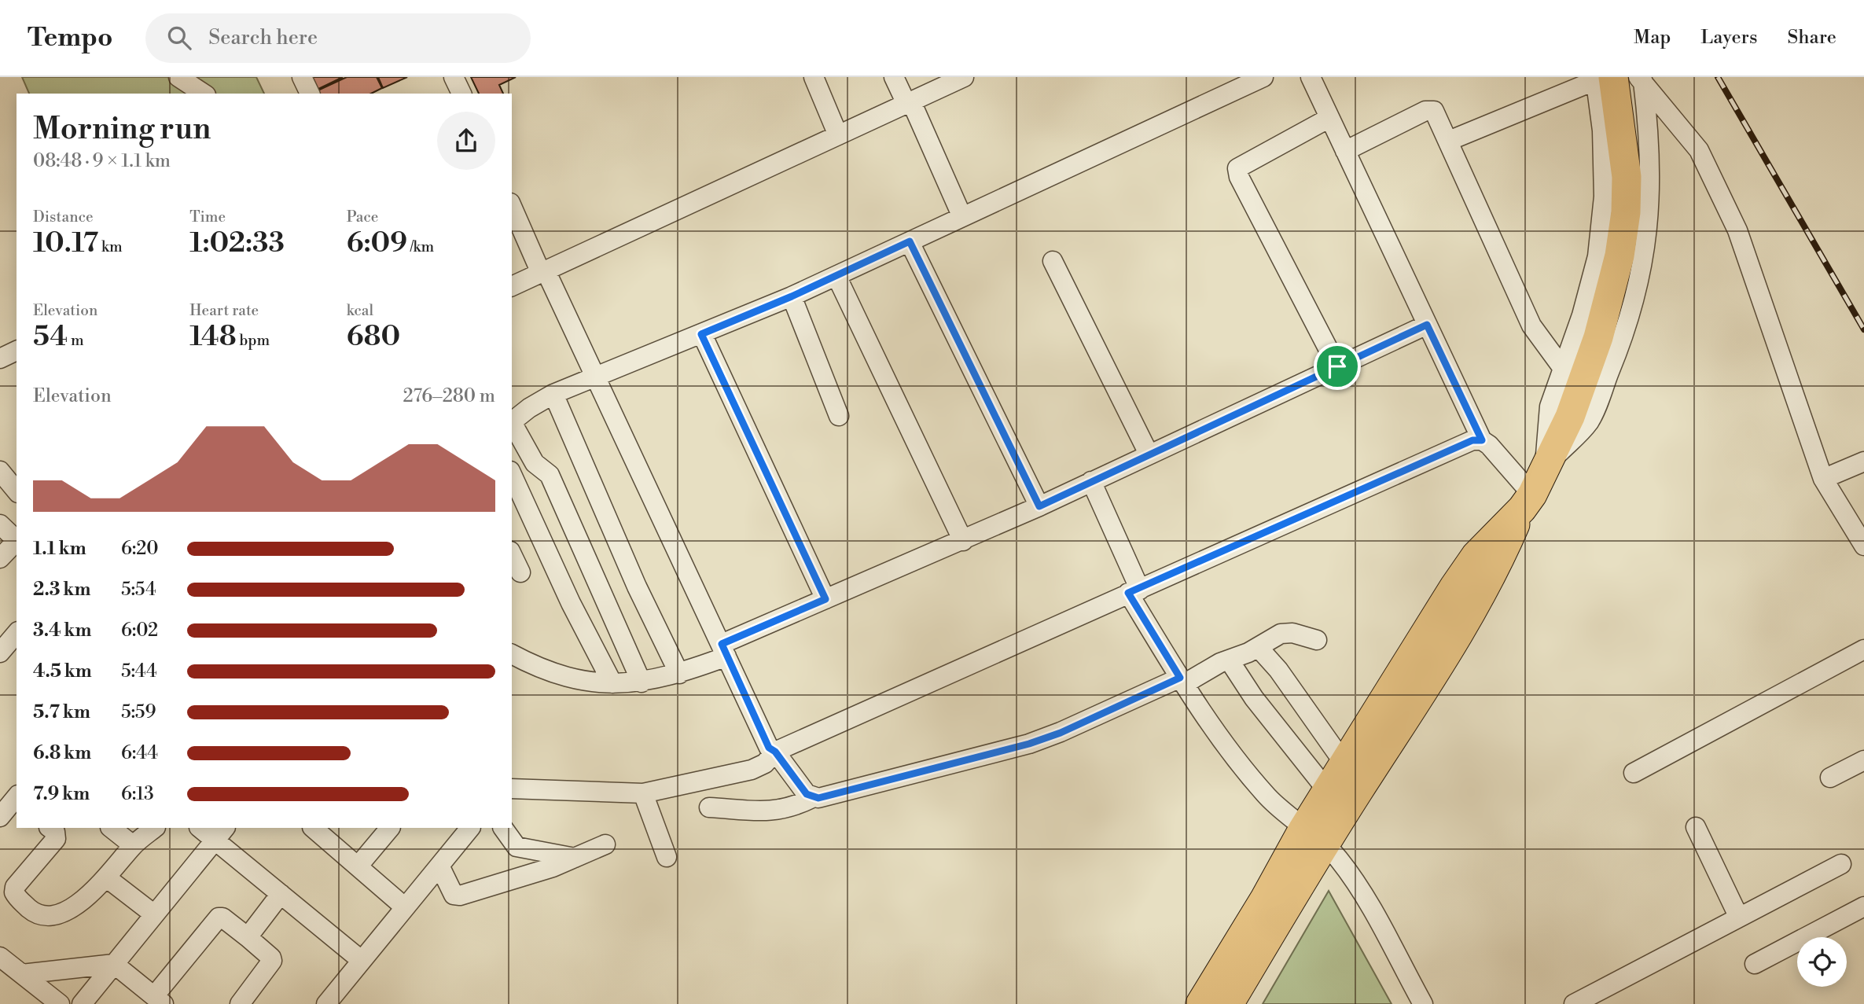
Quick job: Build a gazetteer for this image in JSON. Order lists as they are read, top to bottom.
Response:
{
  "page": {
    "header": "Tempo",
    "search": "Search here",
    "nav": ["Map", "Layers", "Share"],
    "heading": ["Morning run", "08:48 · 9 × 1.1 km"],
    "stats": [
      ["Distance", "10.17 km"],
      ["Time", "1:02:33"],
      ["Pace", "6:09 /km"],
      ["Elevation", "54 m"],
      ["Heart rate", "148 bpm"],
      ["kcal", "680"]
    ],
    "chart": ["Elevation", "276–280 m"],
    "list": [
      {
        "name": "1.1 km",
        "note": "6:20"
      },
      {
        "name": "2.3 km",
        "note": "5:54"
      },
      {
        "name": "3.4 km",
        "note": "6:02"
      },
      {
        "name": "4.5 km",
        "note": "5:44"
      },
      {
        "name": "5.7 km",
        "note": "5:59"
      },
      {
        "name": "6.8 km",
        "note": "6:44"
      },
      {
        "name": "7.9 km",
        "note": "6:13"
      }
    ]
  }
}
